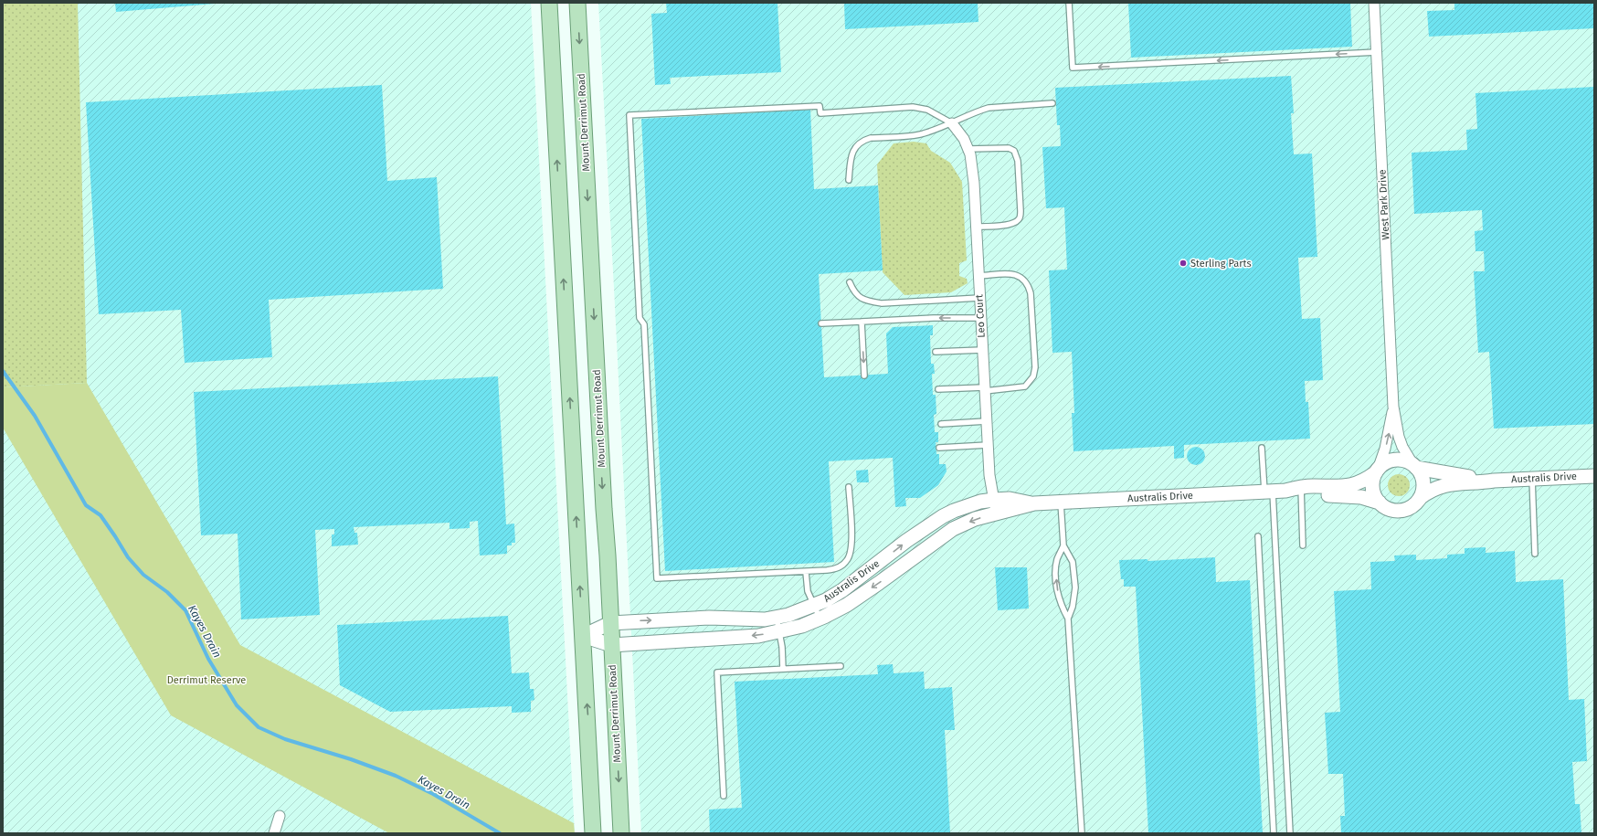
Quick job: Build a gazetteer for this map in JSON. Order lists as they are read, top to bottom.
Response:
{
  "streets": {
    "main road": ["Mount Derrimut Road"],
    "street": ["West Park Drive", "Leo Court", "Australis Drive"]
  },
  "crossings": [
    ["Mount Derrimut Road", "Australis Drive"],
    ["West Park Drive", "Australis Drive"],
    ["Leo Court", "Australis Drive"]
  ],
  "water": ["Kayes Drain"],
  "parks": ["Derrimut Reserve"],
  "places": ["Sterling Parts"]
}
